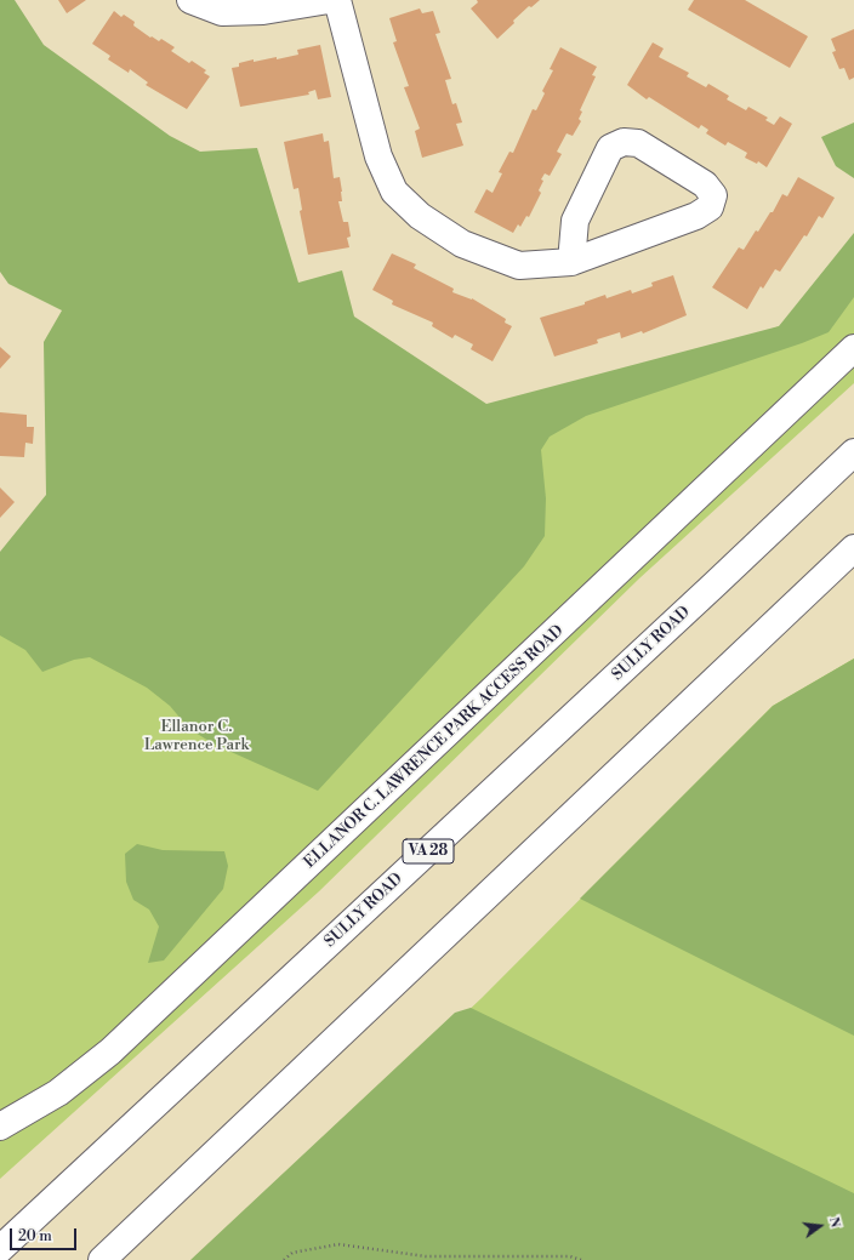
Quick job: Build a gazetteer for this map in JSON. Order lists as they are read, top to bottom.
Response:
{
  "streets": {
    "main road": ["SULLY ROAD", "ELLANOR C. LAWRENCE PARK ACCESS ROAD", "VA 28"]
  },
  "parks": ["Ellanor C. Lawrence Park"],
  "scale_bar": "20 m",
  "north": "right"
}
